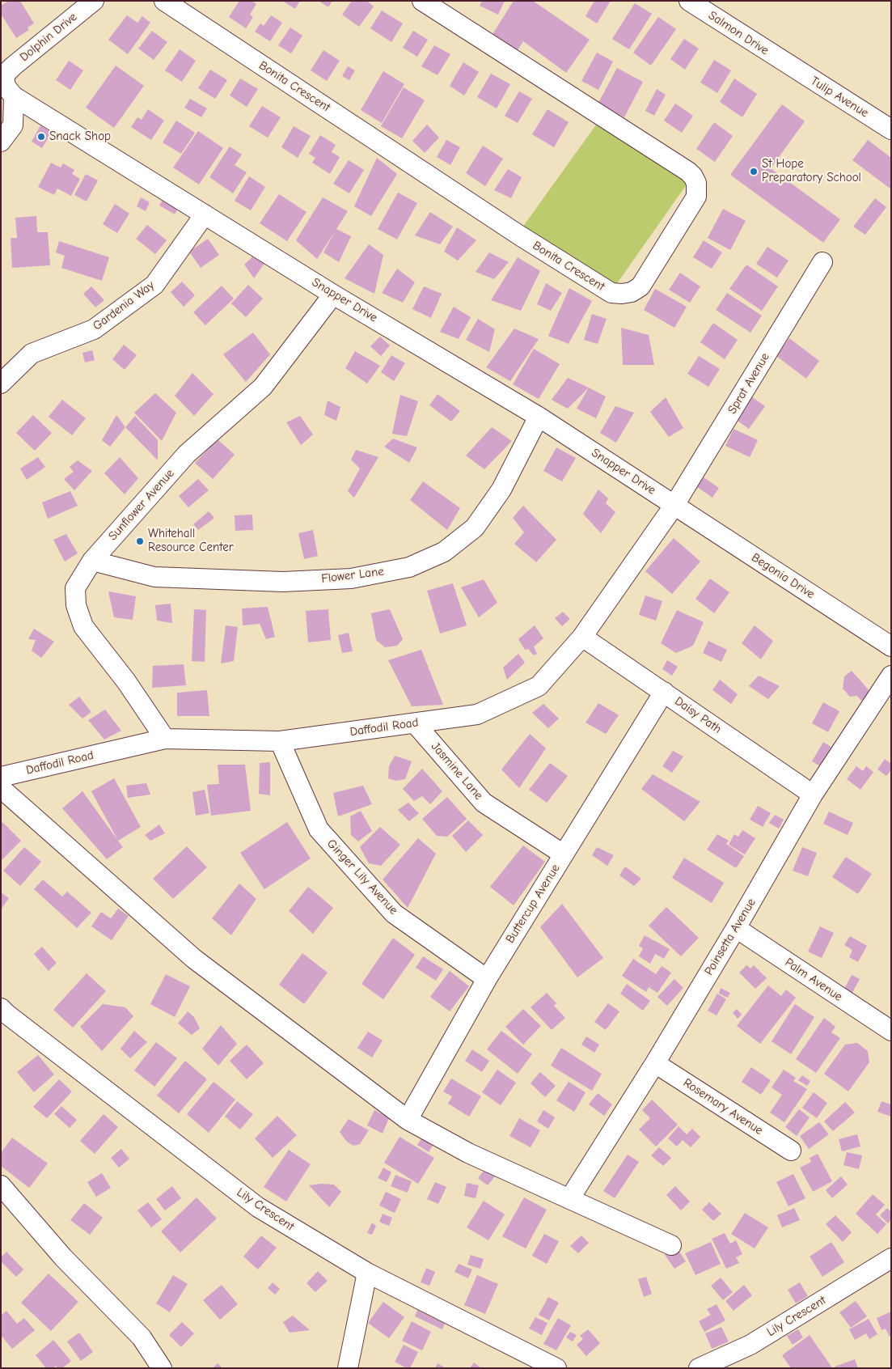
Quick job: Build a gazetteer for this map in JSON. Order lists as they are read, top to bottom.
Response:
{
  "streets": {
    "street": [
      "Salmon Drive",
      "Dolphin Drive",
      "Bonita Crescent",
      "Tulip Avenue",
      "Snapper Drive",
      "Gardenia Way",
      "Sprat Avenue",
      "Sunflower Avenue",
      "Flower Lane",
      "Begonia Drive",
      "Daisy Path",
      "Daffodil Road",
      "Jasmine Lane",
      "Ginger Lily Avenue",
      "Buttercup Avenue",
      "Poinsetta Avenue",
      "Palm Avenue",
      "Rosemary Avenue",
      "Lily Crescent"
    ]
  },
  "crossings": [
    ["Salmon Drive", "Tulip Avenue"],
    ["Dolphin Drive", "Snapper Drive"],
    ["Snapper Drive", "Gardenia Way"],
    ["Snapper Drive", "Sprat Avenue"],
    ["Snapper Drive", "Sunflower Avenue"],
    ["Snapper Drive", "Flower Lane"],
    ["Snapper Drive", "Begonia Drive"],
    ["Snapper Drive", "Daffodil Road"],
    ["Sprat Avenue", "Begonia Drive"],
    ["Sprat Avenue", "Daffodil Road"],
    ["Sunflower Avenue", "Flower Lane"],
    ["Sunflower Avenue", "Daffodil Road"],
    ["Begonia Drive", "Daffodil Road"],
    ["Daisy Path", "Daffodil Road"],
    ["Daisy Path", "Buttercup Avenue"],
    ["Daisy Path", "Poinsetta Avenue"],
    ["Daffodil Road", "Jasmine Lane"],
    ["Daffodil Road", "Ginger Lily Avenue"],
    ["Jasmine Lane", "Buttercup Avenue"],
    ["Ginger Lily Avenue", "Buttercup Avenue"],
    ["Poinsetta Avenue", "Palm Avenue"],
    ["Poinsetta Avenue", "Rosemary Avenue"]
  ],
  "places": ["Snack Shop", "St Hope Preparatory School", "Whitehall Resource Center"]
}
